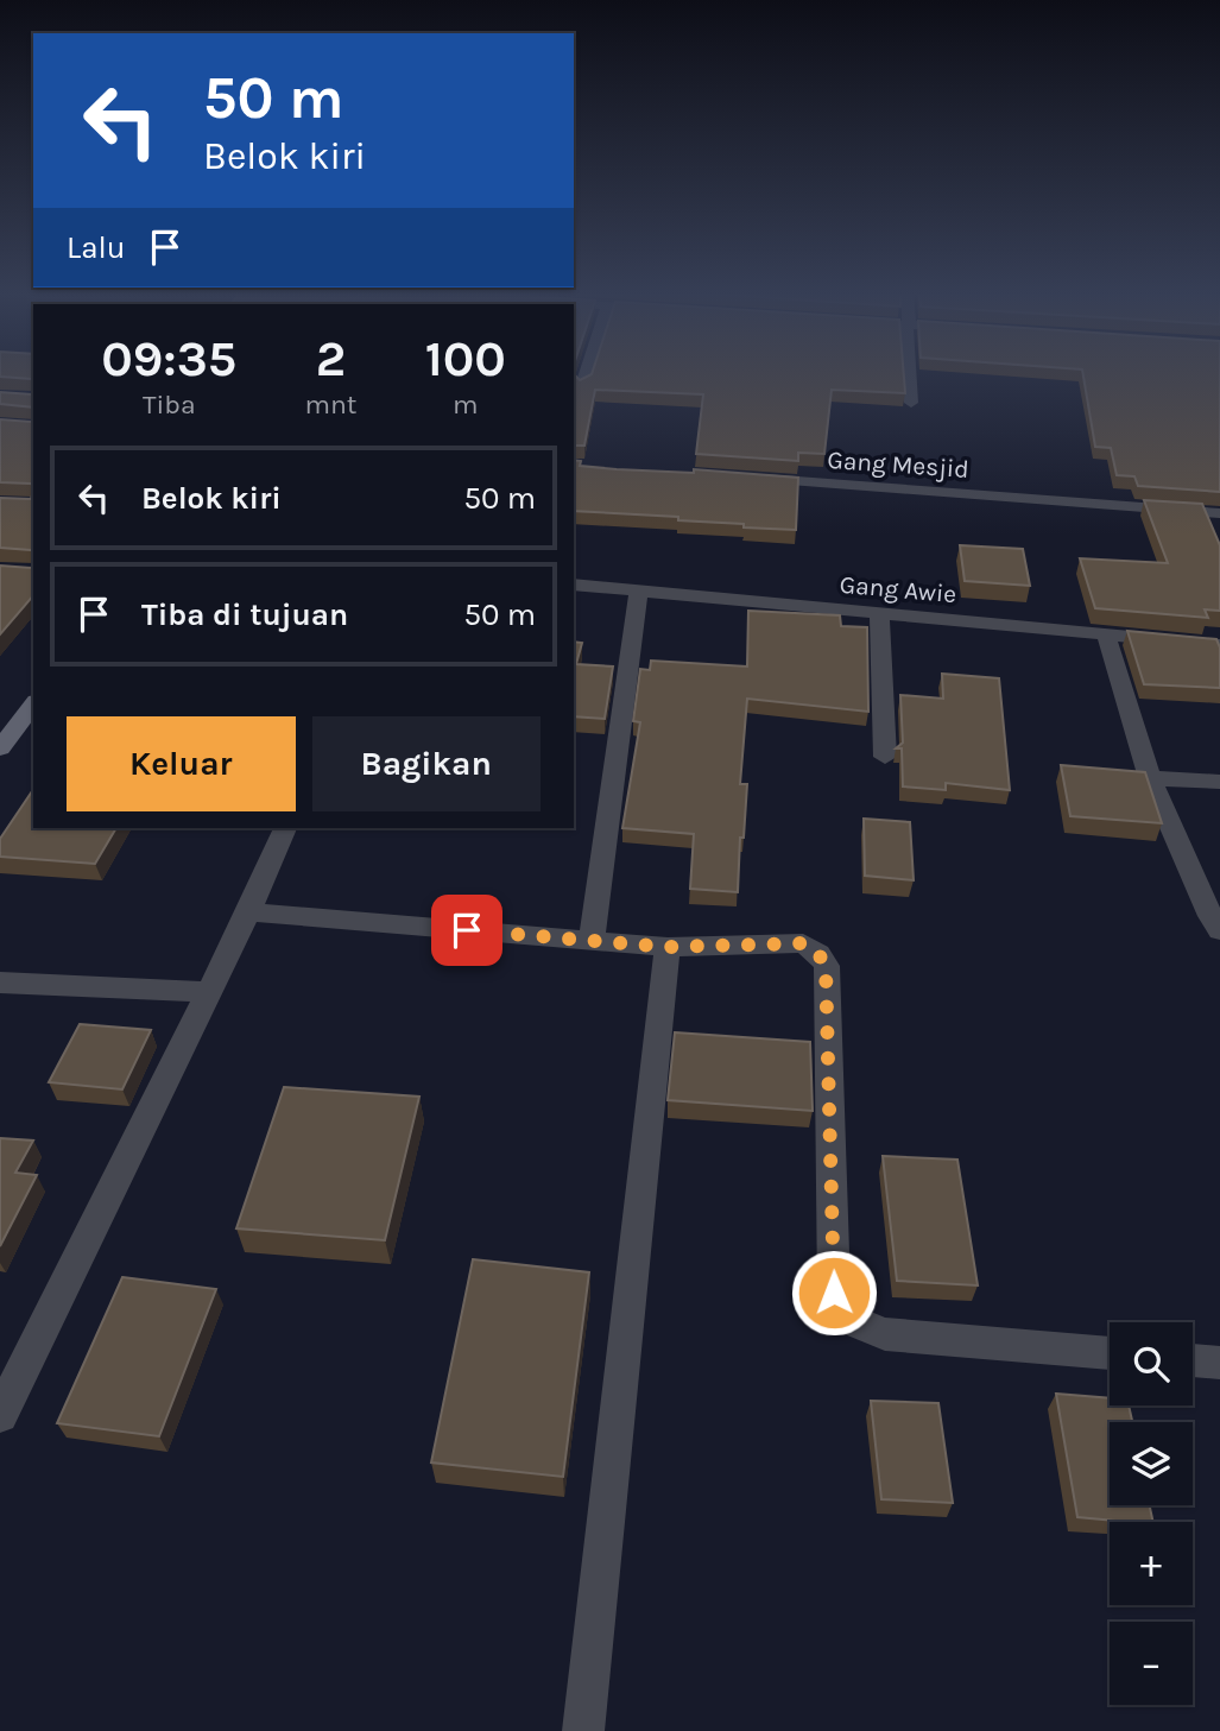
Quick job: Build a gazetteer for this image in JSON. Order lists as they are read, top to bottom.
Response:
{
  "streets": {
    "street": ["Gang Mesjid", "Gang Awie"]
  },
  "page": {
    "turn": ["50 m", "Belok kiri"],
    "then": "Lalu",
    "eta": [
      "09:35",
      "Tiba",
      "2",
      "mnt",
      "100",
      "m"
    ],
    "list": [
      {
        "name": "Belok kiri",
        "value": "50 m"
      },
      {
        "name": "Tiba di tujuan",
        "value": "50 m"
      }
    ],
    "buttons": ["Keluar", "Bagikan"],
    "map_buttons": ["+", "−"]
  }
}
